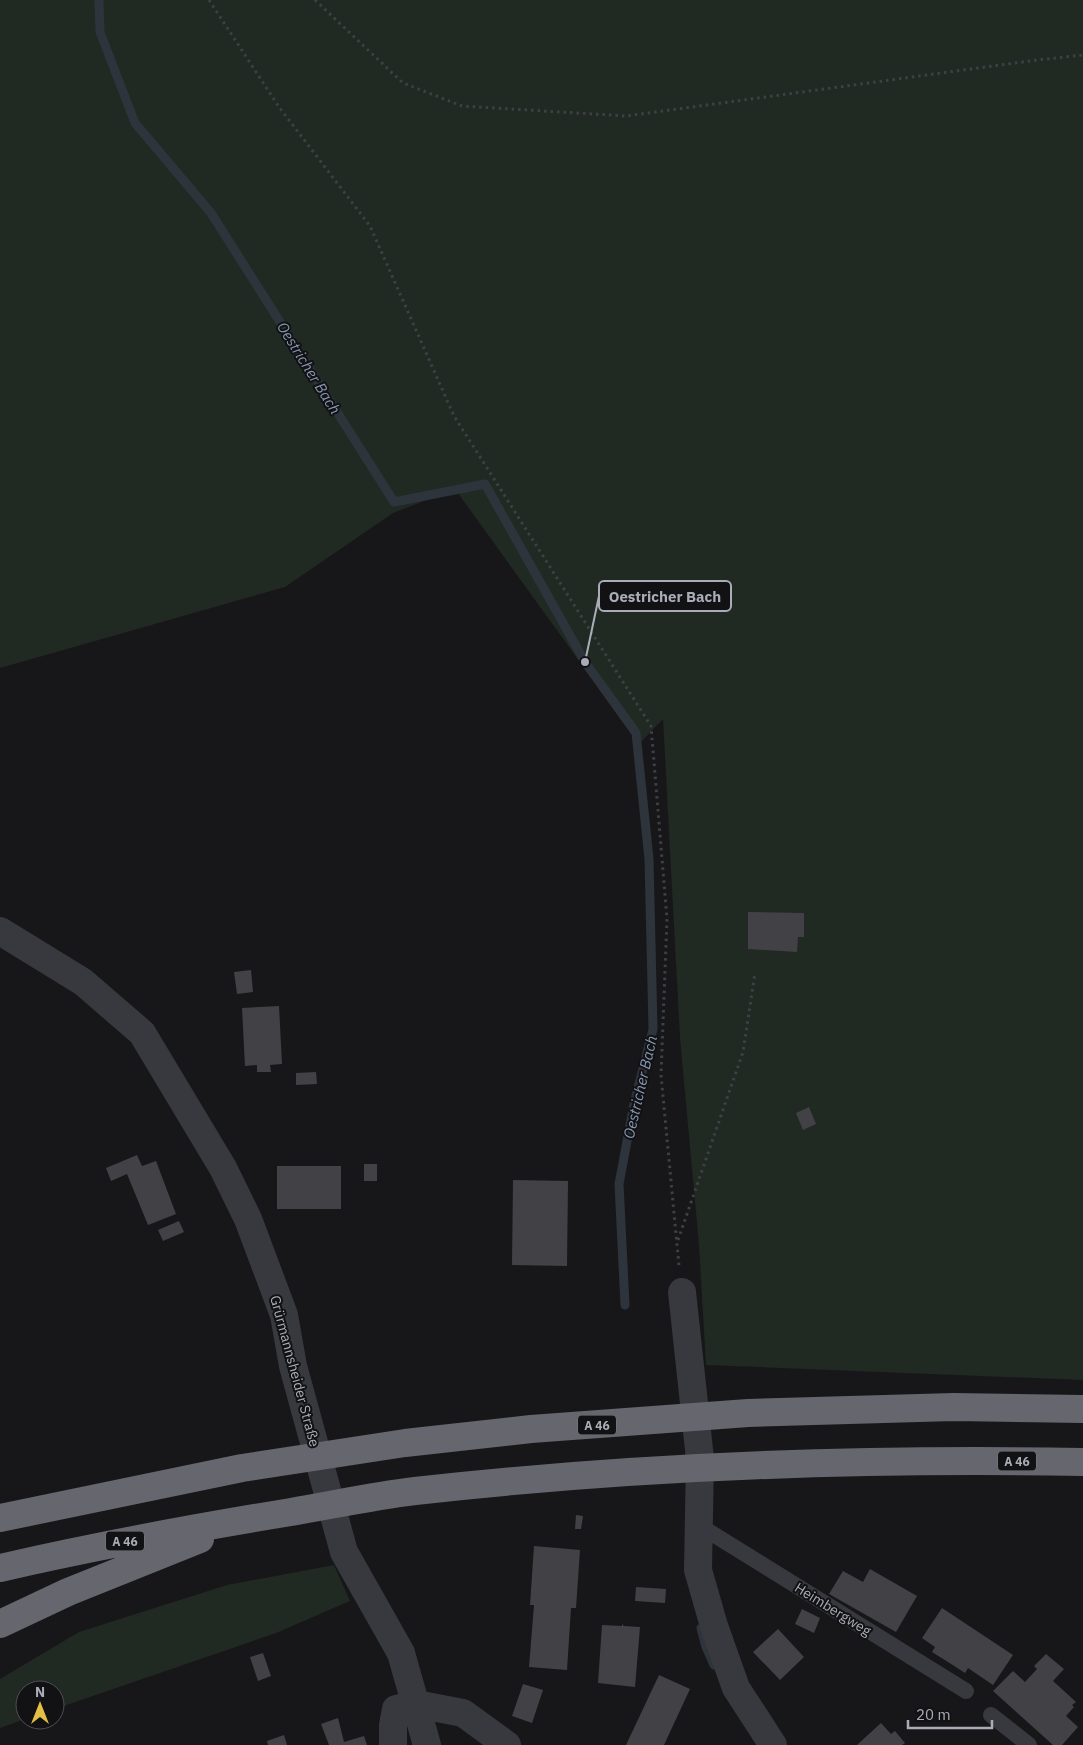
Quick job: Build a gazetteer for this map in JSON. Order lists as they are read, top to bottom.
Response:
{
  "streets": {
    "highway": ["A 46"],
    "street": ["Grürmannsheider Straße"],
    "lane": ["Heimbergweg"]
  },
  "water": ["Oestricher Bach"],
  "places": ["Oestricher Bach"],
  "scale_bar": "20 m",
  "north": "top"
}
